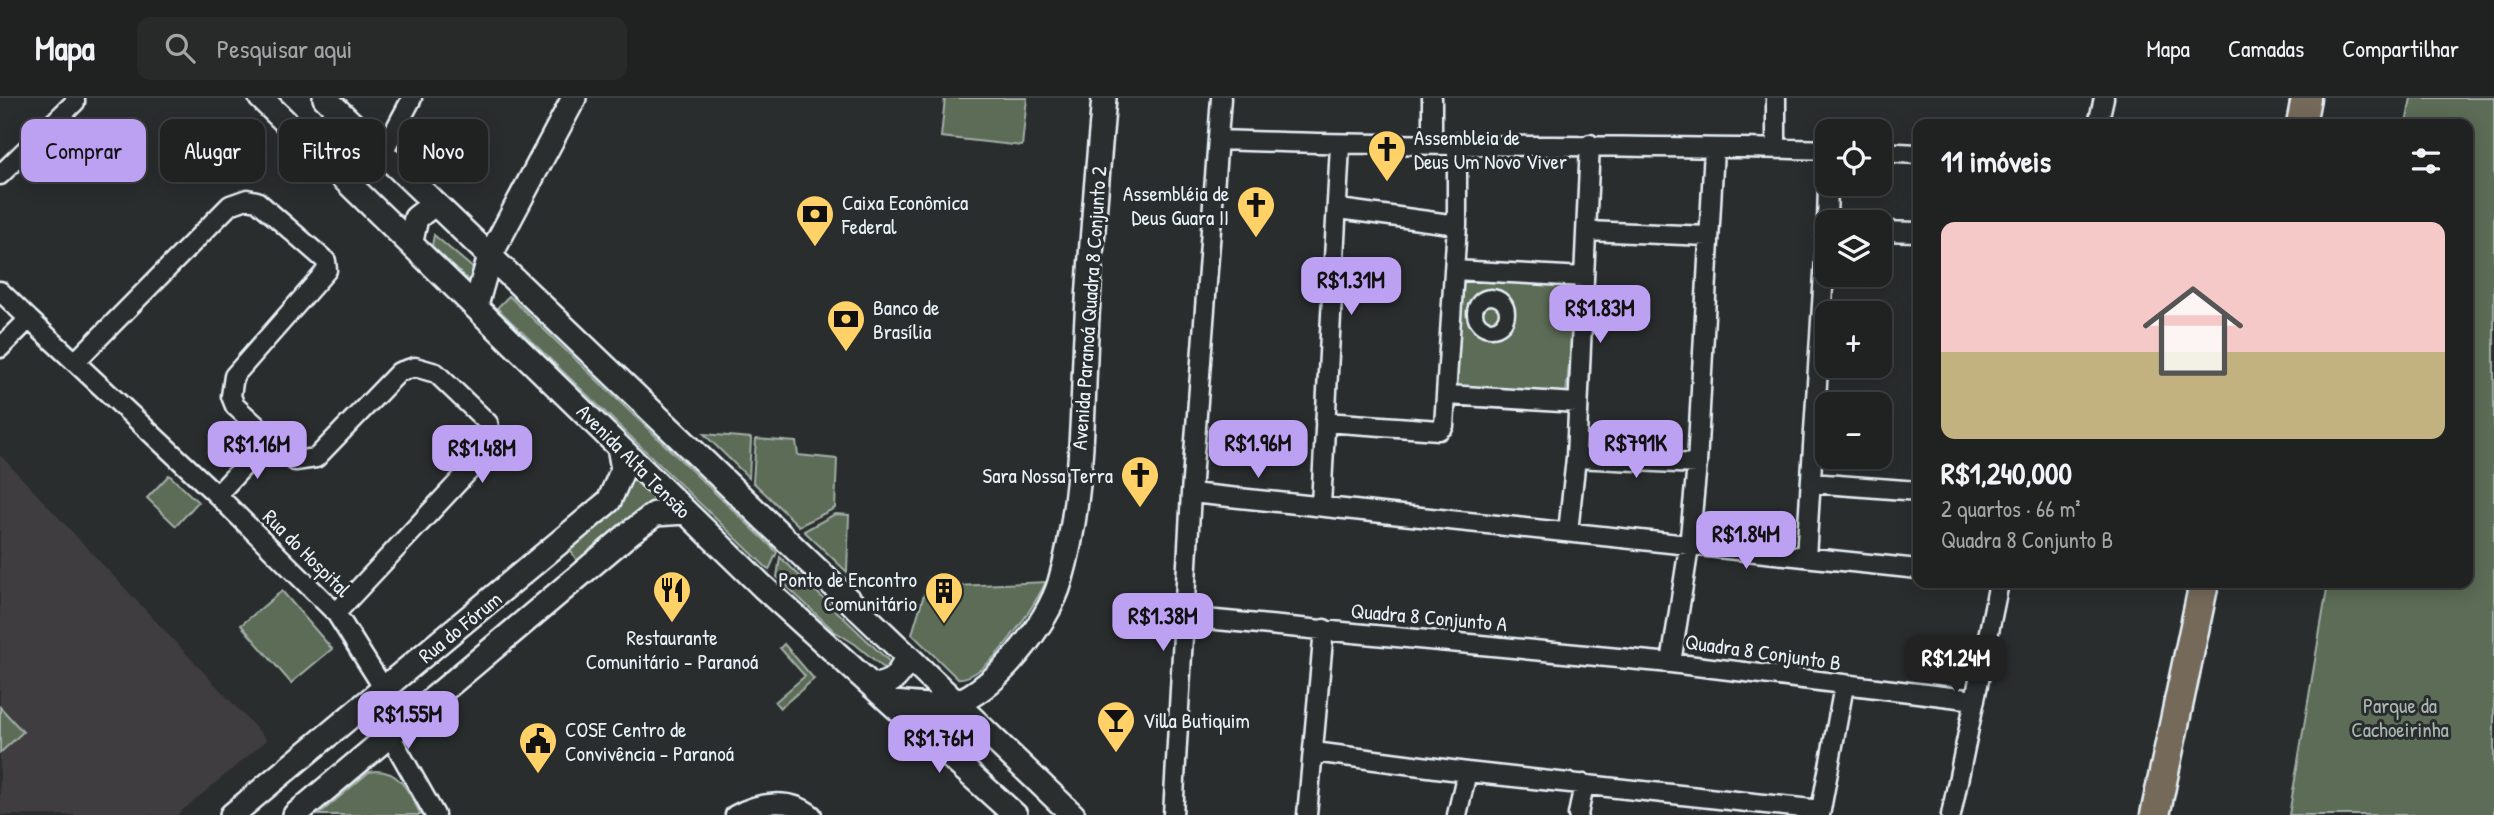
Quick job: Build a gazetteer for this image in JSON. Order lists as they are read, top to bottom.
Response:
{
  "streets": {
    "street": [
      "Avenida Paranoá Quadra 8 Conjunto 2",
      "Avenida Alta Tensão",
      "Rua do Hospital",
      "Quadra 8 Conjunto A",
      "Rua do Fórum",
      "Quadra 8 Conjunto B"
    ]
  },
  "crossings": [
    ["Avenida Alta Tensão", "Rua do Fórum"],
    ["Rua do Hospital", "Rua do Fórum"],
    ["Quadra 8 Conjunto A", "Quadra 8 Conjunto B"]
  ],
  "parks": ["Parque da Cachoeirinha"],
  "places": {
    "church": ["Assembleia de Deus Um Novo Viver", "Assembléia de Deus Guara II", "Sara Nossa Terra"],
    "bank": ["Caixa Econômica Federal", "Banco de Brasília"],
    "restaurant": ["Restaurante Comunitário - Paranoá"],
    "building": ["Ponto de Encontro Comunitário"],
    "bar": ["Villa Butiquim"],
    "public building": ["COSE Centro de Convivência - Paranoá"]
  },
  "page": {
    "header": "Mapa",
    "search": "Pesquisar aqui",
    "nav": ["Mapa", "Camadas", "Compartilhar"],
    "map_buttons": ["+", "−"],
    "chip": [
      "Comprar",
      "Alugar",
      "Filtros",
      "Novo"
    ],
    "heading": "11 imóveis",
    "list": [
      {
        "name": "R$1,240,000",
        "note": "2 quartos · 66 m² · Quadra 8 Conjunto B"
      }
    ],
    "price": [
      "R$1.31M",
      "R$1.83M",
      "R$1.96M",
      "R$791K",
      "R$1.16M",
      "R$1.48M",
      "R$1.84M",
      "R$1.38M",
      "R$1.24M",
      "R$1.55M",
      "R$1.76M"
    ]
  }
}
